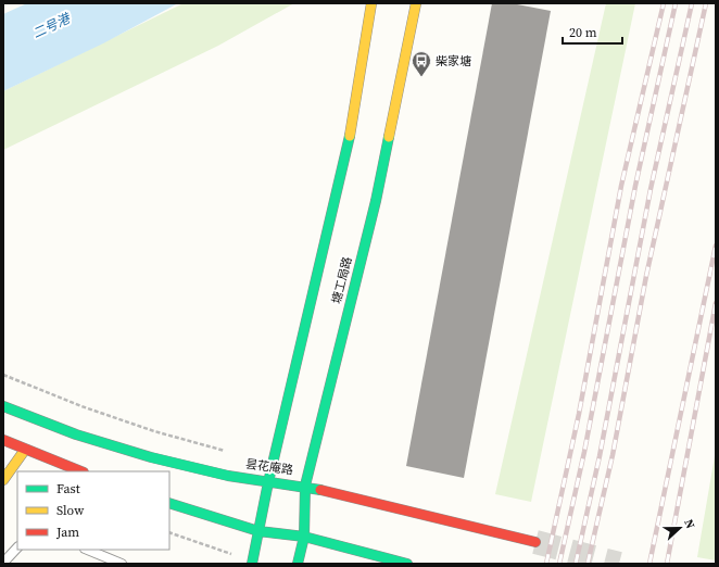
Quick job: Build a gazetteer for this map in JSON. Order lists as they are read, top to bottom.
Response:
{
  "streets": {
    "main road": ["塘工局路", "昙花庵路"]
  },
  "crossings": [
    ["塘工局路", "昙花庵路"]
  ],
  "water": ["二号港"],
  "places": {
    "bus stop": ["柴家塘"]
  },
  "legend": ["Fast", "Slow", "Jam"],
  "scale_bar": "20 m",
  "north": "right"
}
